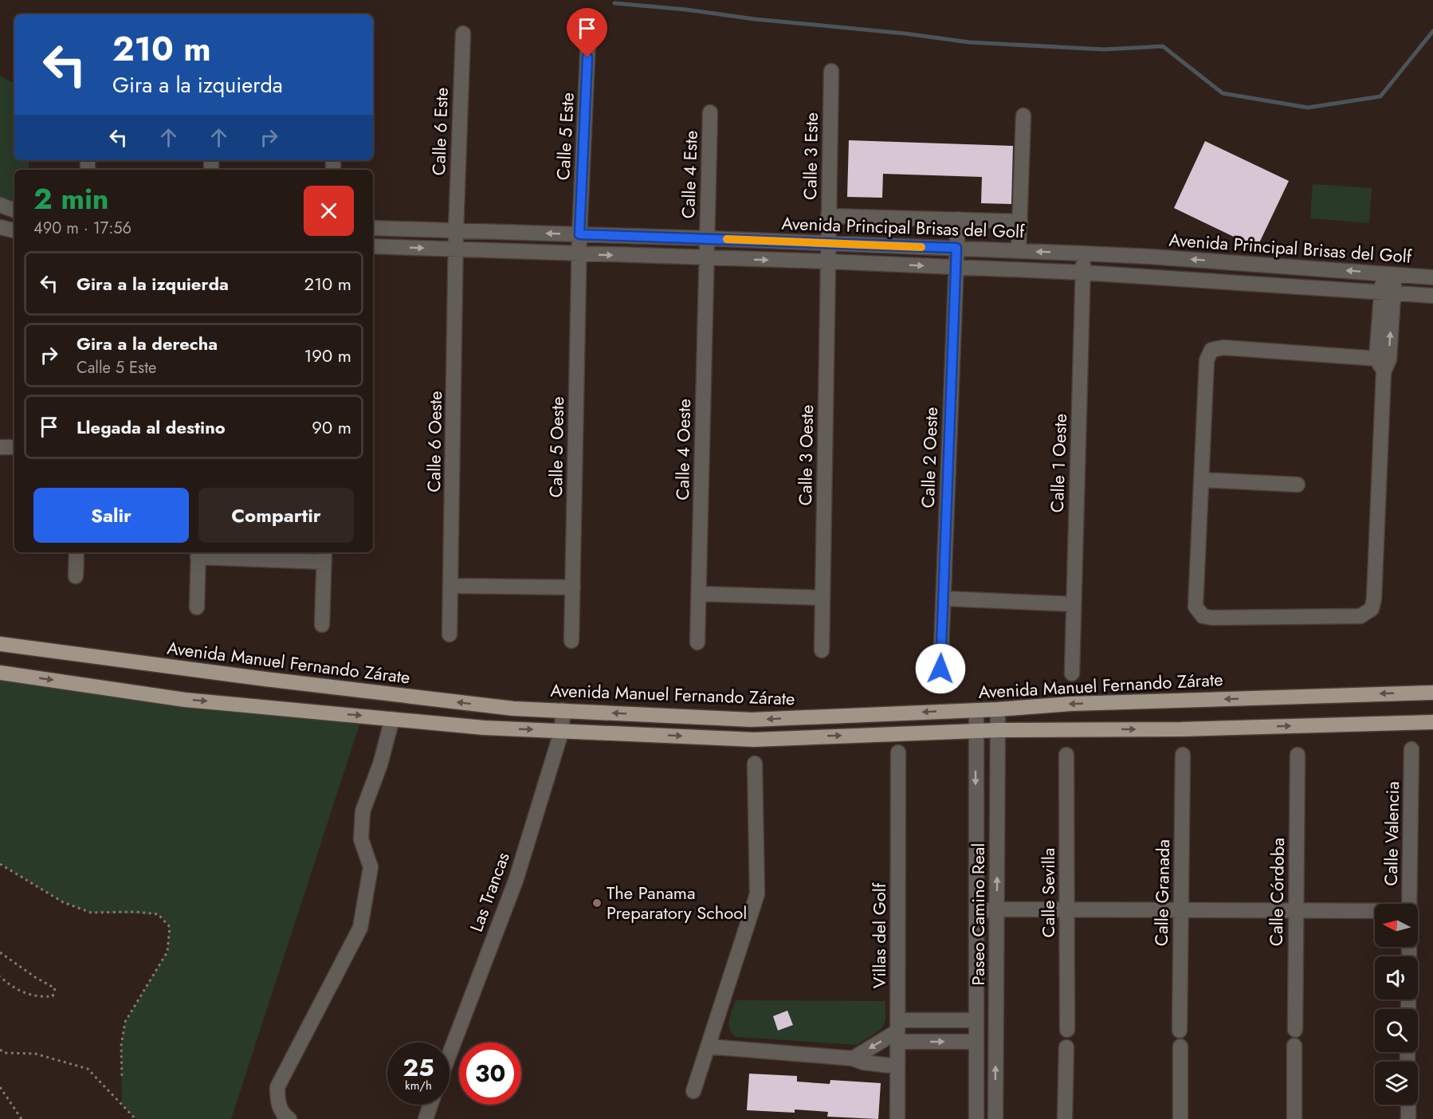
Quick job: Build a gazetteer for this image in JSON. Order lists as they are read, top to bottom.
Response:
{
  "streets": {
    "main road": ["Avenida Manuel Fernando Zárate"],
    "street": [
      "Calle 6 Este",
      "Calle 5 Este",
      "Calle 3 Este",
      "Calle 4 Este",
      "Avenida Principal Brisas del Golf",
      "Calle 6 Oeste",
      "Calle 5 Oeste",
      "Calle 4 Oeste",
      "Calle 3 Oeste",
      "Calle 2 Oeste",
      "Calle 1 Oeste",
      "Calle Valencia",
      "Las Trancas",
      "Calle Córdoba",
      "Calle Sevilla",
      "Calle Granada",
      "Paseo Camino Real",
      "Villas del Golf"
    ]
  },
  "crossings": [
    ["Calle 6 Este", "Avenida Principal Brisas del Golf"],
    ["Calle 6 Este", "Calle 6 Oeste"],
    ["Calle 5 Este", "Avenida Principal Brisas del Golf"],
    ["Calle 5 Este", "Calle 5 Oeste"],
    ["Calle 3 Este", "Avenida Principal Brisas del Golf"],
    ["Calle 3 Este", "Calle 3 Oeste"],
    ["Calle 4 Este", "Avenida Principal Brisas del Golf"],
    ["Calle 4 Este", "Calle 4 Oeste"],
    ["Avenida Principal Brisas del Golf", "Calle 6 Oeste"],
    ["Avenida Principal Brisas del Golf", "Calle 5 Oeste"],
    ["Avenida Principal Brisas del Golf", "Calle 4 Oeste"],
    ["Avenida Principal Brisas del Golf", "Calle 3 Oeste"],
    ["Avenida Principal Brisas del Golf", "Calle 2 Oeste"],
    ["Avenida Principal Brisas del Golf", "Calle 1 Oeste"],
    ["Avenida Manuel Fernando Zárate", "Las Trancas"],
    ["Avenida Manuel Fernando Zárate", "Paseo Camino Real"]
  ],
  "places": ["The Panama Preparatory School"],
  "north": "left",
  "page": {
    "turn": ["210 m", "Gira a la izquierda"],
    "heading": ["2 min", "490 m · 17:56"],
    "list": [
      {
        "name": "Gira a la izquierda",
        "value": "210 m"
      },
      {
        "name": "Gira a la derecha",
        "note": "Calle 5 Este",
        "value": "190 m"
      },
      {
        "name": "Llegada al destino",
        "value": "90 m"
      }
    ],
    "buttons": ["Salir", "Compartir"],
    "speed": "25 km/h",
    "limit": "30"
  }
}
